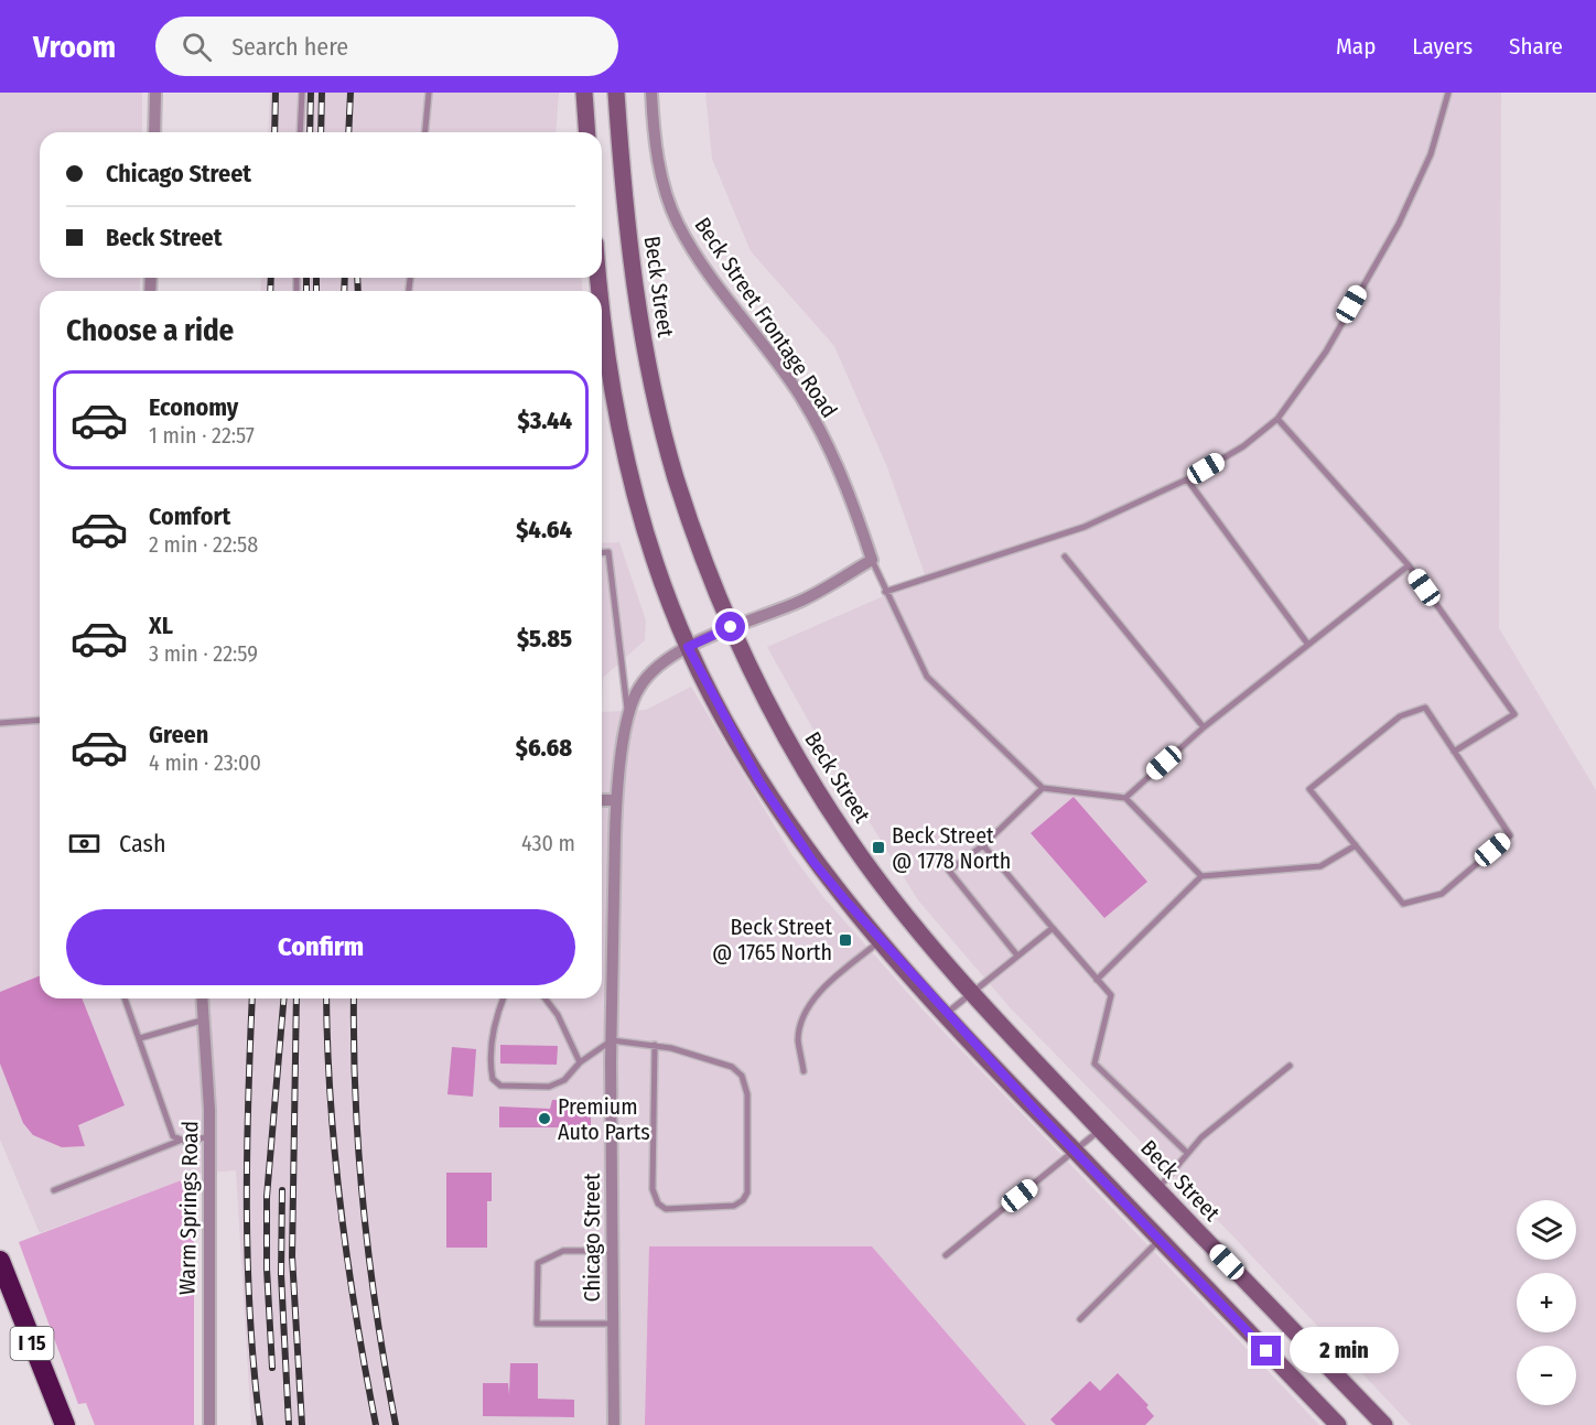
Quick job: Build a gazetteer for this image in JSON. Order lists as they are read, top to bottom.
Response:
{
  "streets": {
    "highway": ["I 15"],
    "main road": ["Beck Street"],
    "street": ["Beck Street Frontage Road", "Warm Springs Road", "Chicago Street"]
  },
  "crossings": [
    ["Beck Street", "Chicago Street"]
  ],
  "places": {
    "transit": ["Beck Street @ 1778 North", "Beck Street @ 1765 North"],
    "other": ["Premium Auto Parts"]
  },
  "page": {
    "header": "Vroom",
    "search": "Search here",
    "nav": ["Map", "Layers", "Share"],
    "banner": ["Chicago Street", "Beck Street"],
    "heading": "Choose a ride",
    "list": [
      {
        "name": "Economy",
        "note": "1 min · 22:57",
        "value": "$3.44"
      },
      {
        "name": "Comfort",
        "note": "2 min · 22:58",
        "value": "$4.64"
      },
      {
        "name": "XL",
        "note": "3 min · 22:59",
        "value": "$5.85"
      },
      {
        "name": "Green",
        "note": "4 min · 23:00",
        "value": "$6.68"
      }
    ],
    "pay": ["Cash", "430 m"],
    "buttons": "Confirm",
    "map_buttons": ["+", "−"],
    "bubble": "2 min"
  }
}
